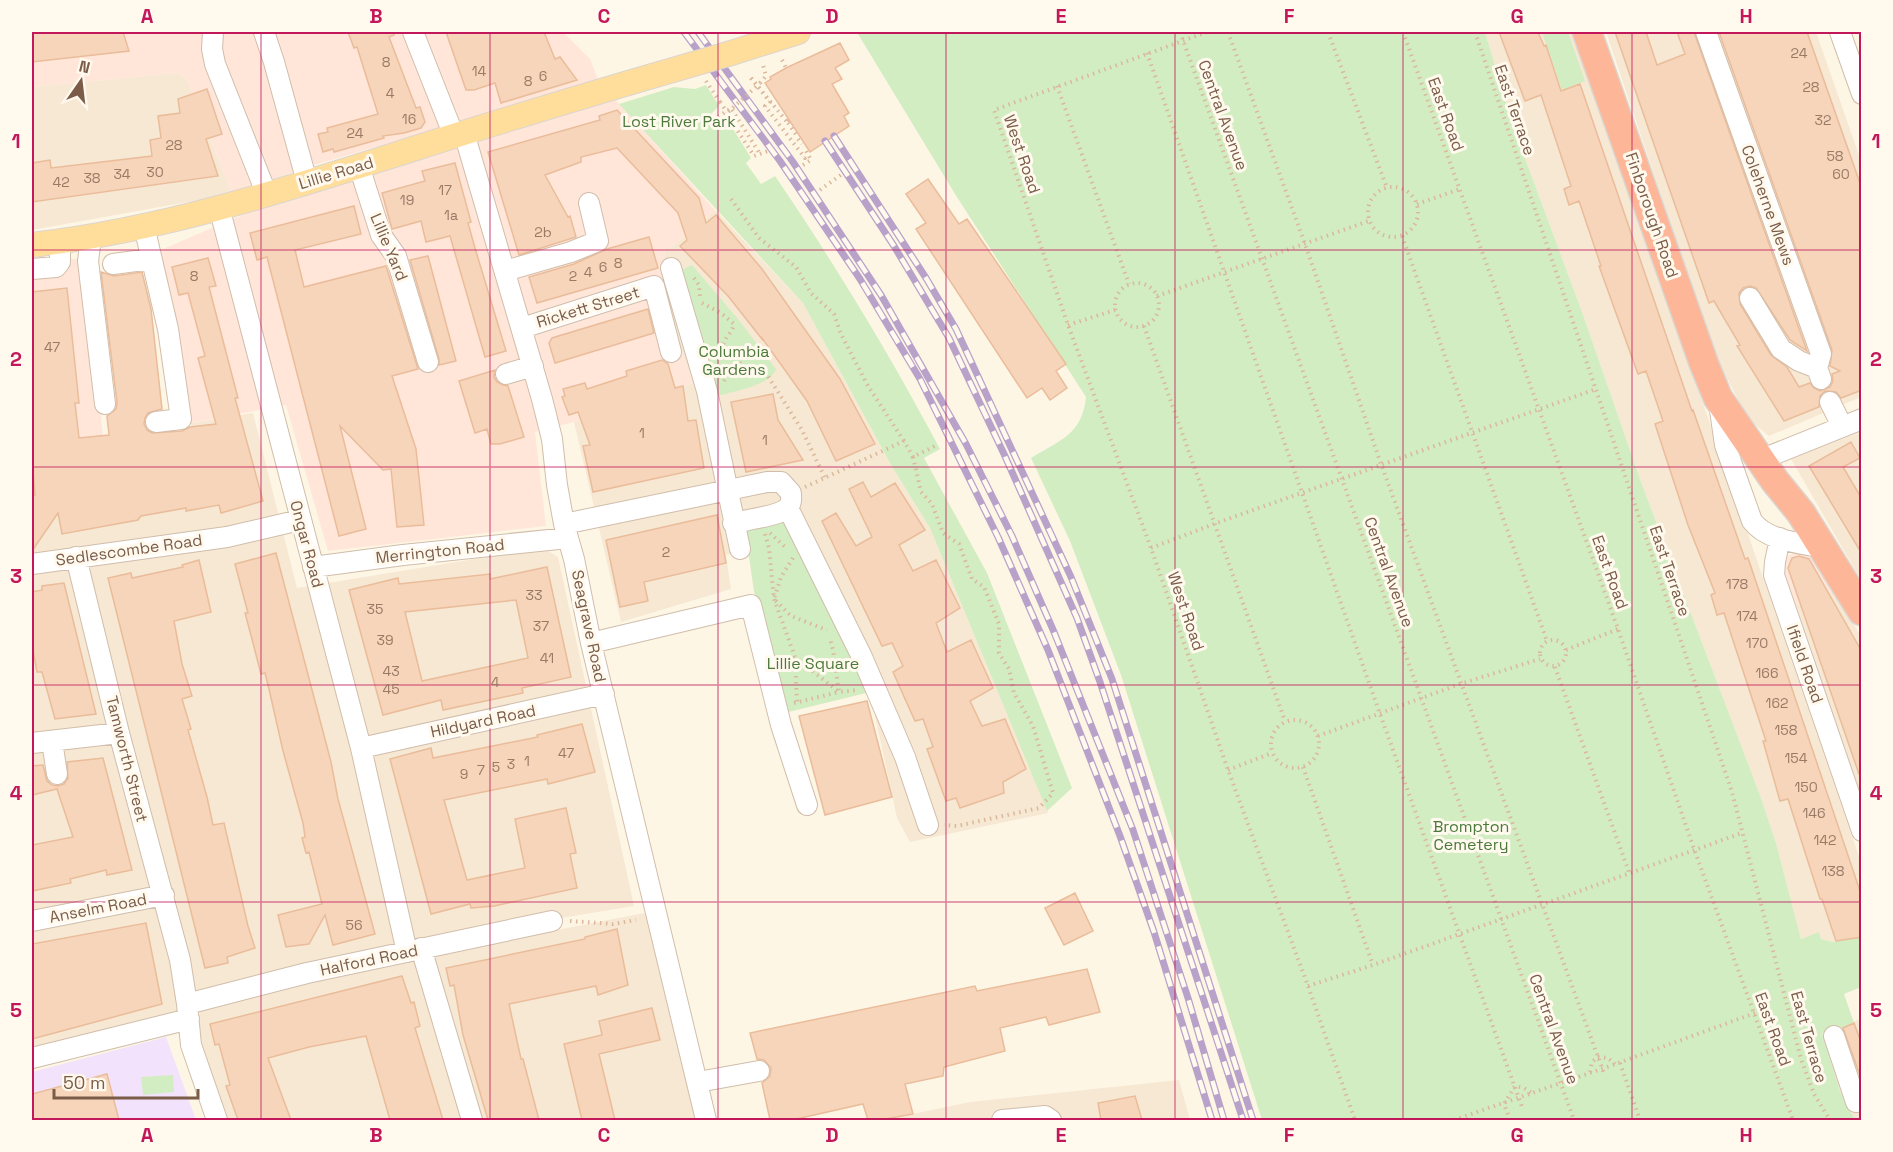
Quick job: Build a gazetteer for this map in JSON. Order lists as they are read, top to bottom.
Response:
{
  "streets": {
    "highway": ["Finborough Road"],
    "main road": ["Lillie Road"],
    "street": [
      "Coleherne Mews",
      "Lillie Yard",
      "Rickett Street",
      "Ongar Road",
      "Sedlescombe Road",
      "Merrington Road",
      "Seagrave Road",
      "Ifield Road",
      "Hildyard Road",
      "Tamworth Street",
      "Anselm Road",
      "Halford Road"
    ],
    "path": [
      "East Terrace",
      "East Road",
      "Central Avenue",
      "West Road"
    ]
  },
  "crossings": [
    ["Lillie Road", "Lillie Yard"],
    ["Lillie Road", "Ongar Road"],
    ["Lillie Road", "Seagrave Road"],
    ["Finborough Road", "Ifield Road"],
    ["Rickett Street", "Seagrave Road"],
    ["Ongar Road", "Sedlescombe Road"],
    ["Ongar Road", "Merrington Road"],
    ["Ongar Road", "Hildyard Road"],
    ["Ongar Road", "Halford Road"],
    ["Sedlescombe Road", "Tamworth Street"],
    ["Merrington Road", "Seagrave Road"],
    ["Seagrave Road", "Hildyard Road"],
    ["Tamworth Street", "Anselm Road"],
    ["Tamworth Street", "Halford Road"]
  ],
  "parks": [
    "Lost River Park",
    "Columbia Gardens",
    "Lillie Square",
    "Brompton Cemetery"
  ],
  "house_numbers": [
    "24",
    "8",
    "14",
    "6",
    "8",
    "28",
    "4",
    "16",
    "32",
    "24",
    "28",
    "58",
    "30",
    "34",
    "60",
    "38",
    "42",
    "17",
    "19",
    "1a",
    "2b",
    "8",
    "6",
    "4",
    "8",
    "2",
    "47",
    "1",
    "1",
    "2",
    "178",
    "33",
    "35",
    "174",
    "37",
    "39",
    "170",
    "41",
    "43",
    "166",
    "4",
    "45",
    "162",
    "158",
    "47",
    "154",
    "1",
    "3",
    "5",
    "7",
    "9",
    "150",
    "146",
    "142",
    "138",
    "56"
  ],
  "scale_bar": "50 m",
  "north": "top",
  "grid": {
    "columns": [
      "A",
      "B",
      "C",
      "D",
      "E",
      "F",
      "G",
      "H"
    ],
    "rows": [
      "1",
      "2",
      "3",
      "4",
      "5"
    ]
  }
}
